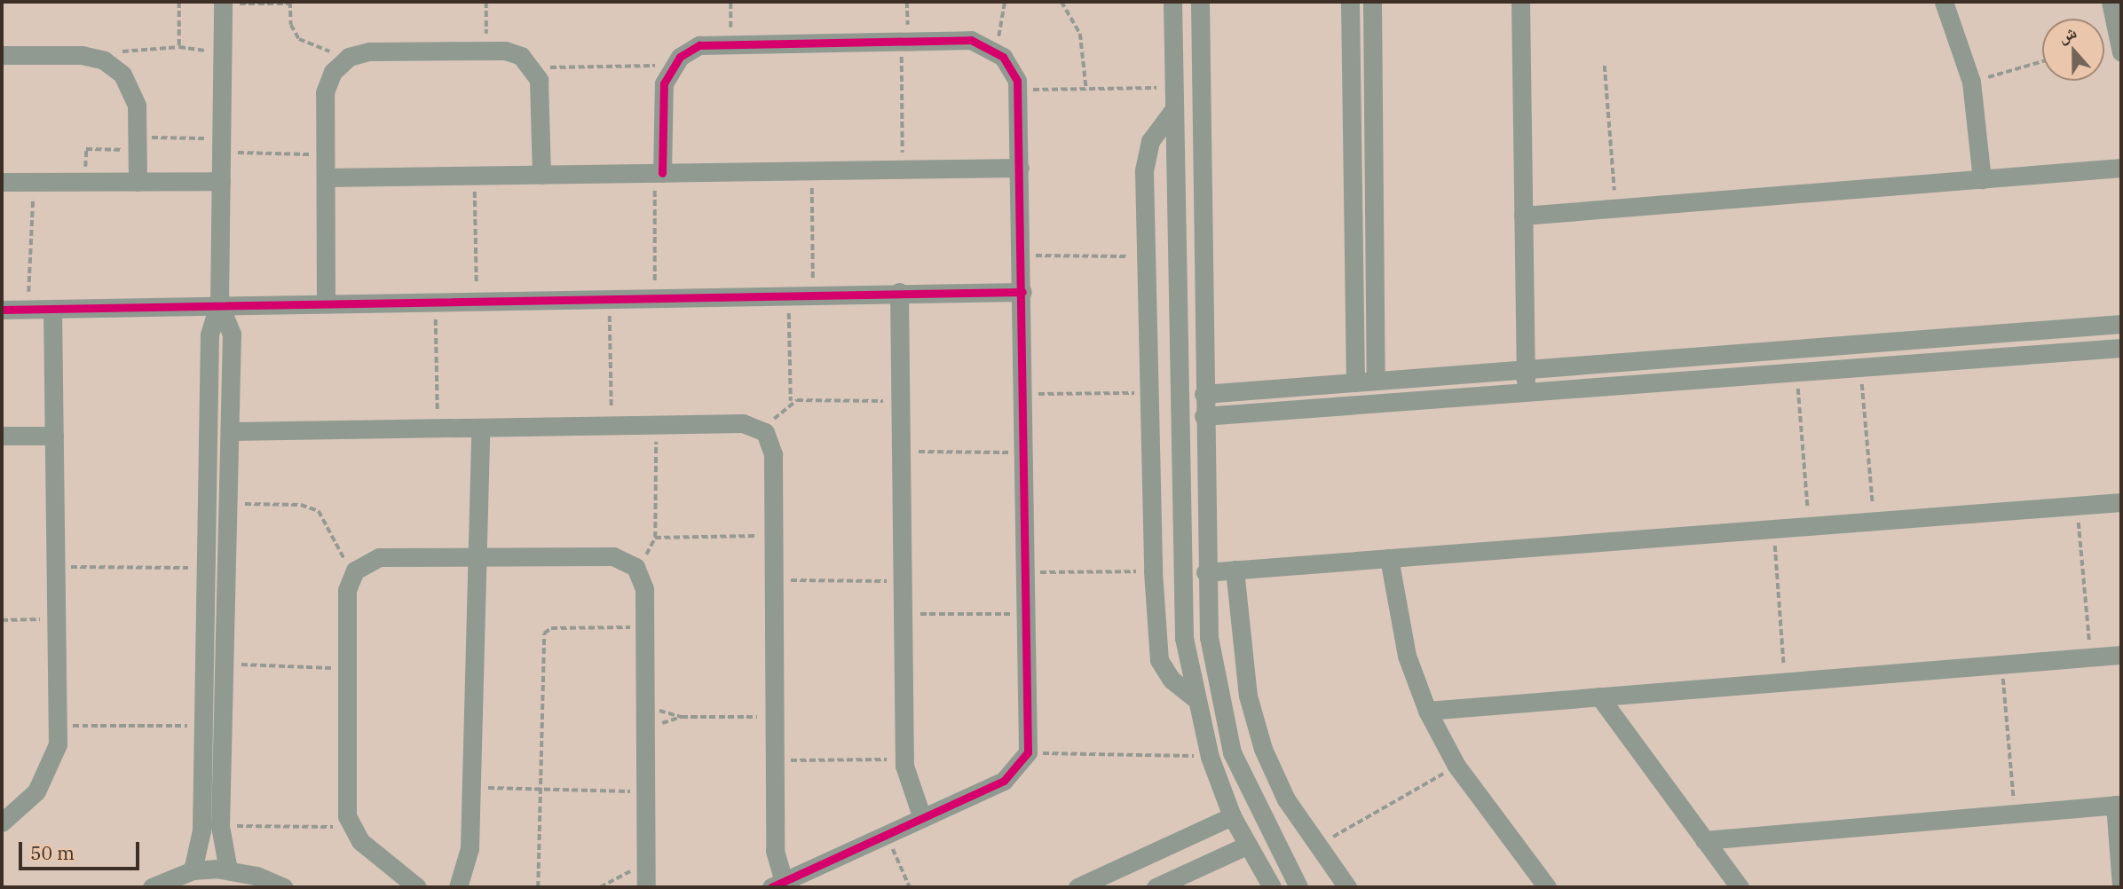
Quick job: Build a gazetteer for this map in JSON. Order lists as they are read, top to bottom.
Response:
{
  "scale_bar": "50 m",
  "north": "top"
}
